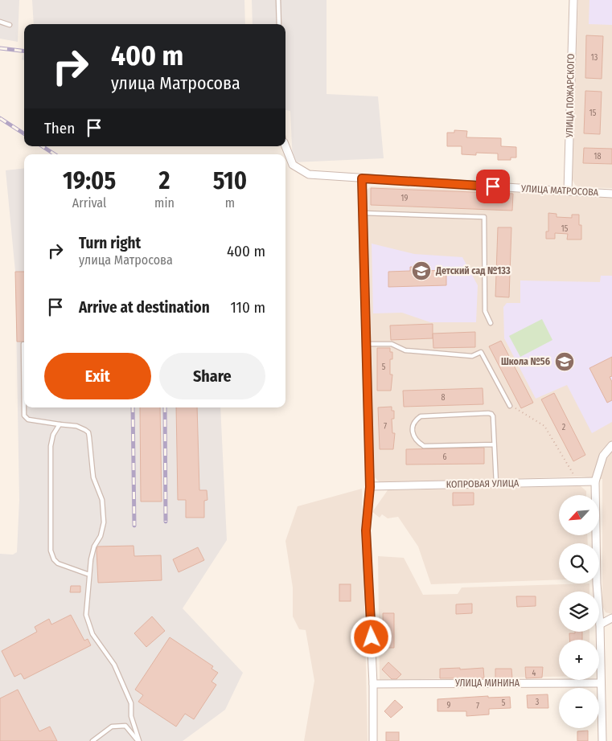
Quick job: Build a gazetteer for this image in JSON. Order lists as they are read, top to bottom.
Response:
{
  "streets": {
    "street": [
      "УЛИЦА ПОЖАРСКОГО",
      "УЛИЦА МАТРОСОВА",
      "КОПРОВАЯ УЛИЦА",
      "УЛИЦА МИНИНА"
    ]
  },
  "crossings": [
    ["УЛИЦА ПОЖАРСКОГО", "УЛИЦА МАТРОСОВА"]
  ],
  "places": {
    "school or university": ["Детский сад №133", "Школа №56"]
  },
  "house_numbers": [
    "13",
    "15",
    "18",
    "19",
    "15",
    "5",
    "8",
    "7",
    "2",
    "6",
    "4",
    "3",
    "5",
    "9",
    "7"
  ],
  "north": "bottom left",
  "page": {
    "turn": ["400 m", "улица Матросова"],
    "then": "Then",
    "eta": [
      "19:05",
      "Arrival",
      "2",
      "min",
      "510",
      "m"
    ],
    "list": [
      {
        "name": "Turn right",
        "note": "улица Матросова",
        "value": "400 m"
      },
      {
        "name": "Arrive at destination",
        "value": "110 m"
      }
    ],
    "buttons": ["Exit", "Share"],
    "map_buttons": ["+", "−"]
  }
}
